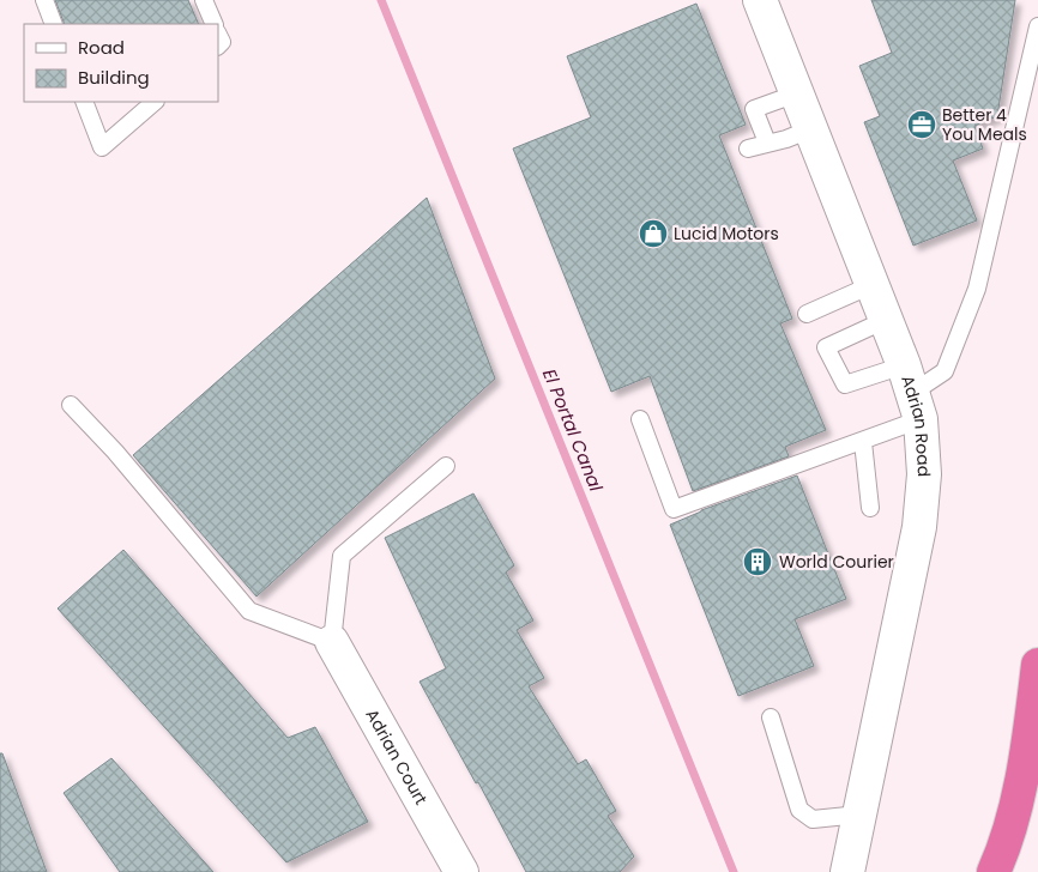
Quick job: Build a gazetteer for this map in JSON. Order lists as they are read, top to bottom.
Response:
{
  "streets": {
    "street": ["Adrian Road", "Adrian Court"]
  },
  "water": ["El Portal Canal"],
  "places": {
    "office": ["Better 4 You Meals"],
    "shop": ["Lucid Motors"],
    "building": ["World Courier"]
  },
  "legend": ["Road", "Building"]
}
